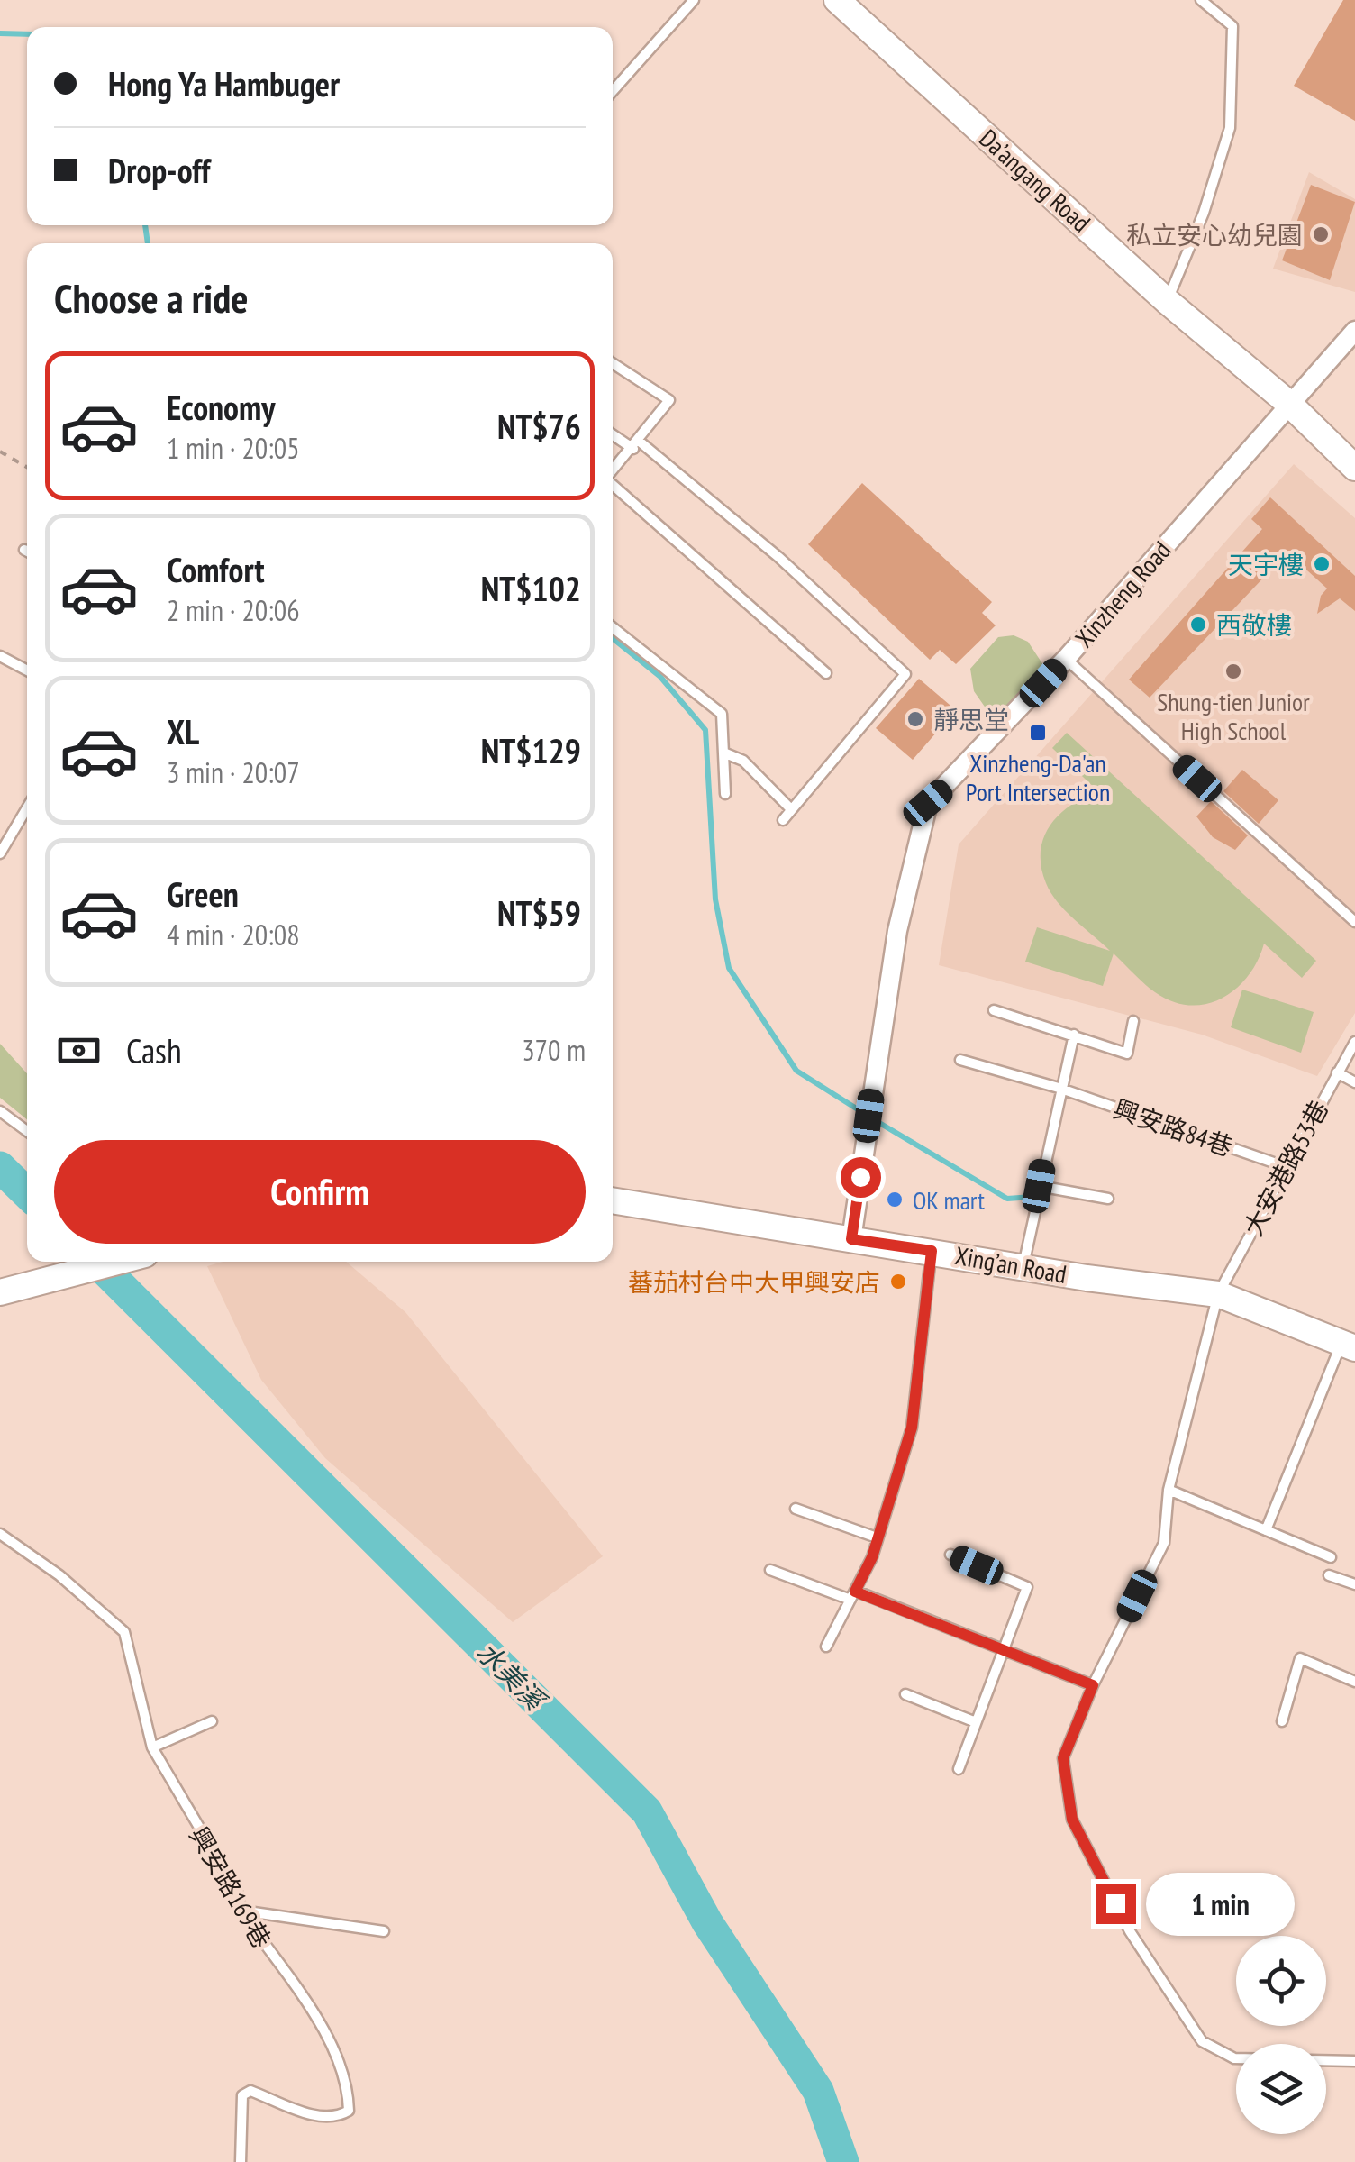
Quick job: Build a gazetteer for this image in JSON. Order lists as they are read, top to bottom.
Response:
{
  "streets": {
    "street": ["Da’angang Road", "Xinzheng Road", "Xing’an Road"],
    "lane": ["興安路84巷", "大安港路53巷", "興安路169巷"]
  },
  "crossings": [
    ["Da’angang Road", "Xinzheng Road"],
    ["Xinzheng Road", "Xing’an Road"],
    ["興安路84巷", "大安港路53巷"],
    ["大安港路53巷", "Xing’an Road"]
  ],
  "water": ["水美溪"],
  "places": {
    "other": [
      "私立安心幼兒園",
      "天宇樓",
      "西敬樓",
      "Shung-tien Junior High School",
      "靜思堂",
      "OK mart",
      "蕃茄村台中大甲興安店"
    ],
    "transit": ["Xinzheng-Da'an Port Intersection"]
  },
  "page": {
    "banner": ["Hong Ya Hambuger", "Drop-off"],
    "heading": "Choose a ride",
    "list": [
      {
        "name": "Economy",
        "note": "1 min · 20:05",
        "value": "NT$76"
      },
      {
        "name": "Comfort",
        "note": "2 min · 20:06",
        "value": "NT$102"
      },
      {
        "name": "XL",
        "note": "3 min · 20:07",
        "value": "NT$129"
      },
      {
        "name": "Green",
        "note": "4 min · 20:08",
        "value": "NT$59"
      }
    ],
    "pay": ["Cash", "370 m"],
    "buttons": "Confirm",
    "bubble": "1 min"
  }
}
